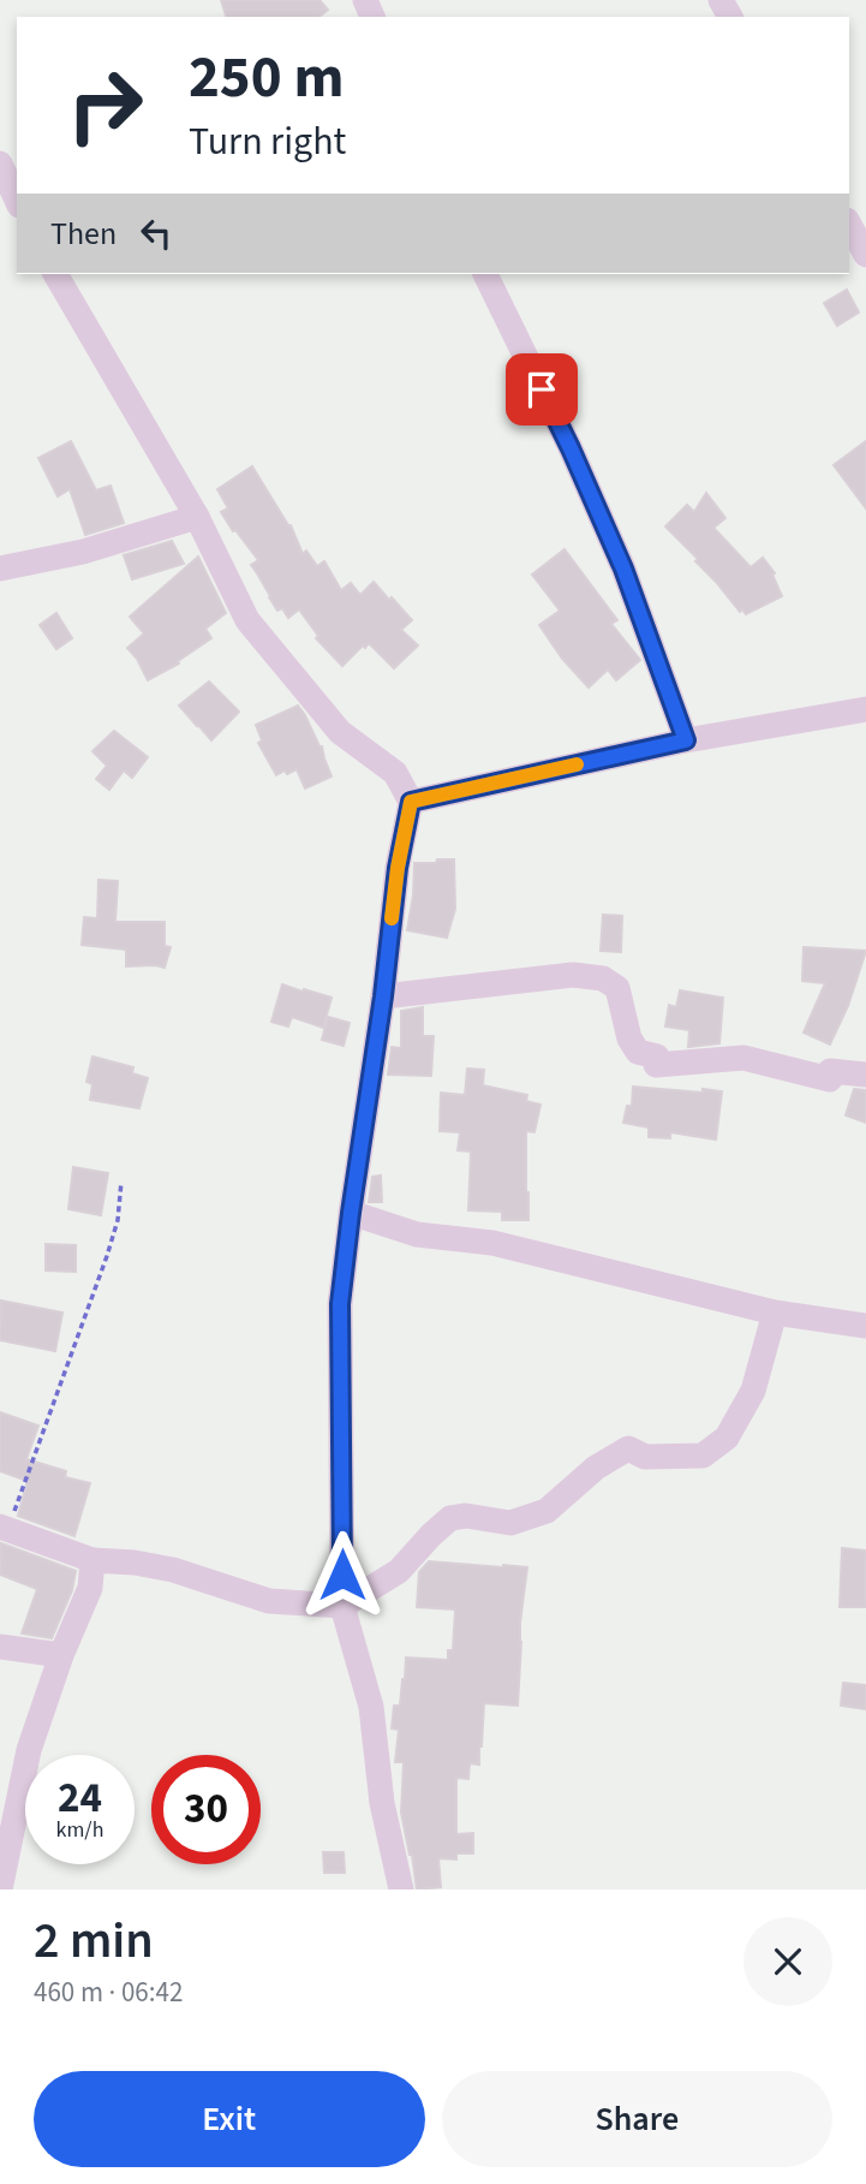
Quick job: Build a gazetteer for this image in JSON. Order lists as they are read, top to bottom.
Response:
{
  "page": {
    "turn": ["250 m", "Turn right"],
    "then": "Then",
    "speed": "24 km/h",
    "limit": "30",
    "heading": ["2 min", "460 m · 06:42"],
    "buttons": ["Exit", "Share"]
  }
}
